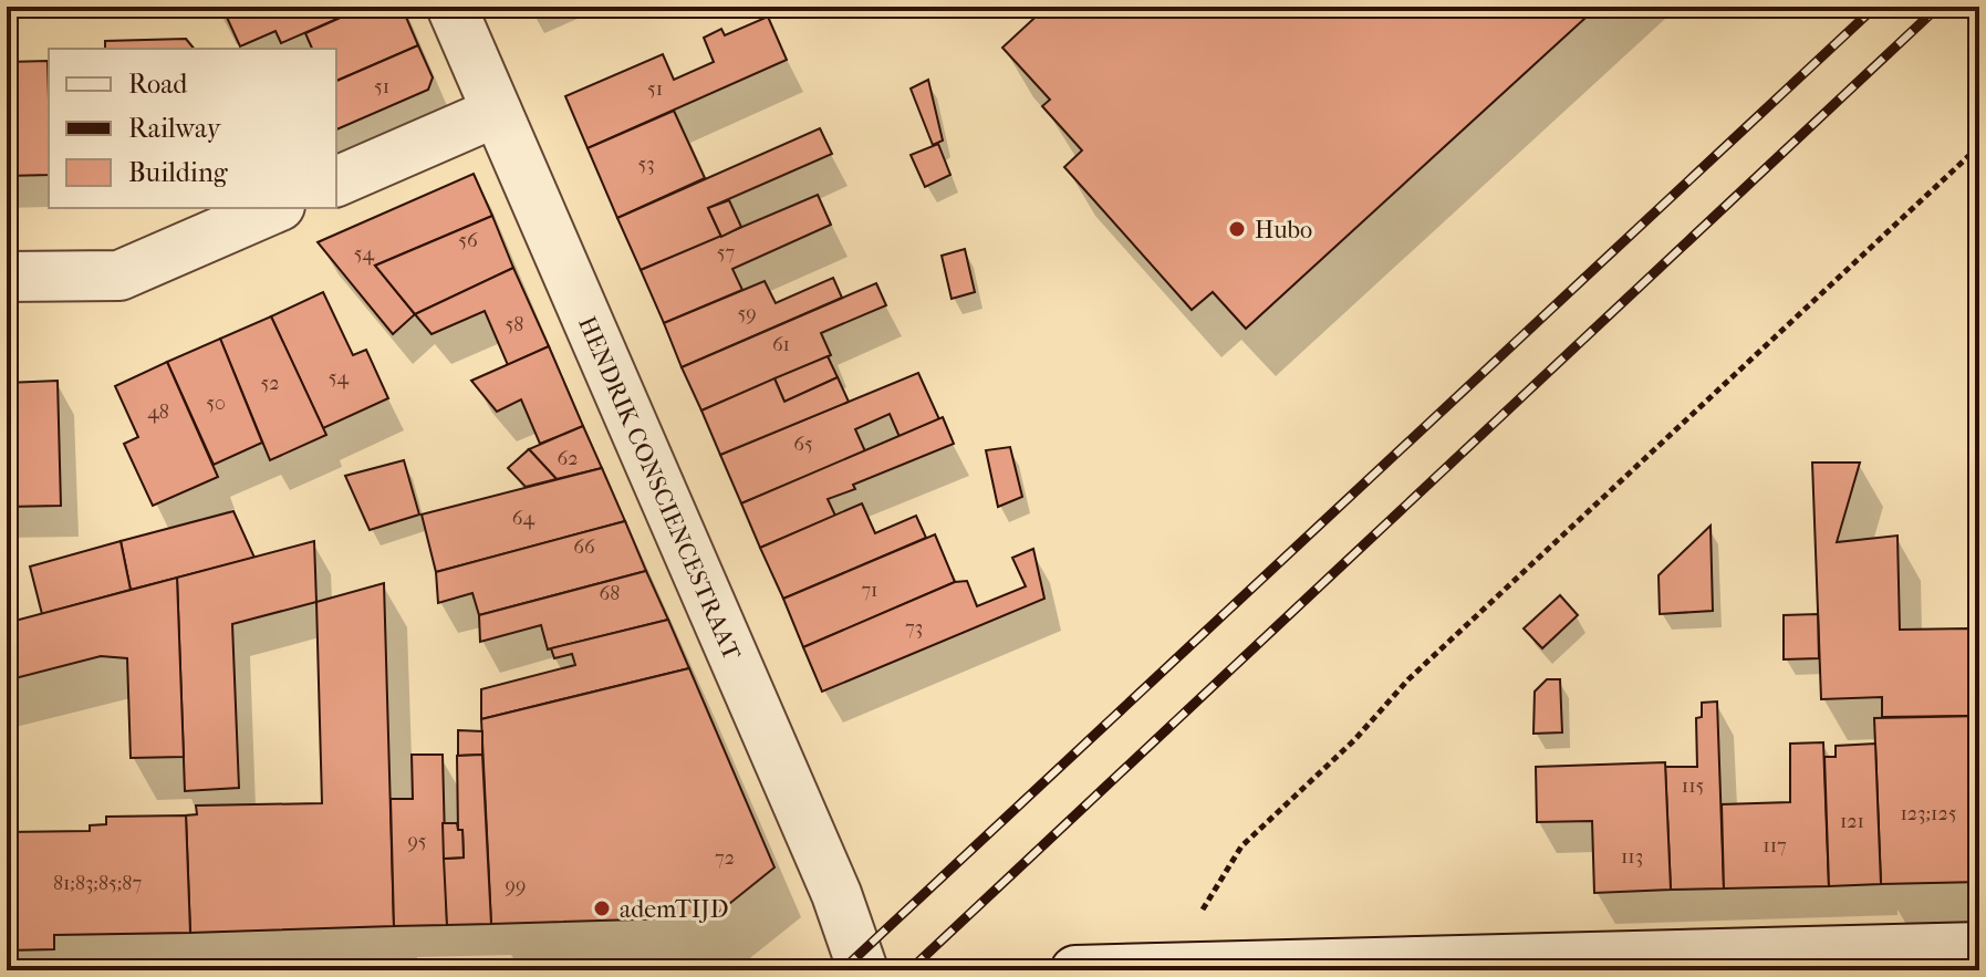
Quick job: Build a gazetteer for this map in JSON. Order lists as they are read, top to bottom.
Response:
{
  "streets": {
    "street": ["HENDRIK CONSCIENCESTRAAT"]
  },
  "places": ["Hubo", "ademTIJD"],
  "house_numbers": [
    "51",
    "51",
    "53",
    "56",
    "57",
    "54",
    "59",
    "58",
    "61",
    "54",
    "52",
    "50",
    "48",
    "65",
    "62",
    "64",
    "66",
    "71",
    "68",
    "73",
    "115",
    "123;125",
    "121",
    "95",
    "117",
    "113",
    "72",
    "81;83;85;87",
    "99"
  ],
  "legend": ["Road", "Railway", "Building"]
}
